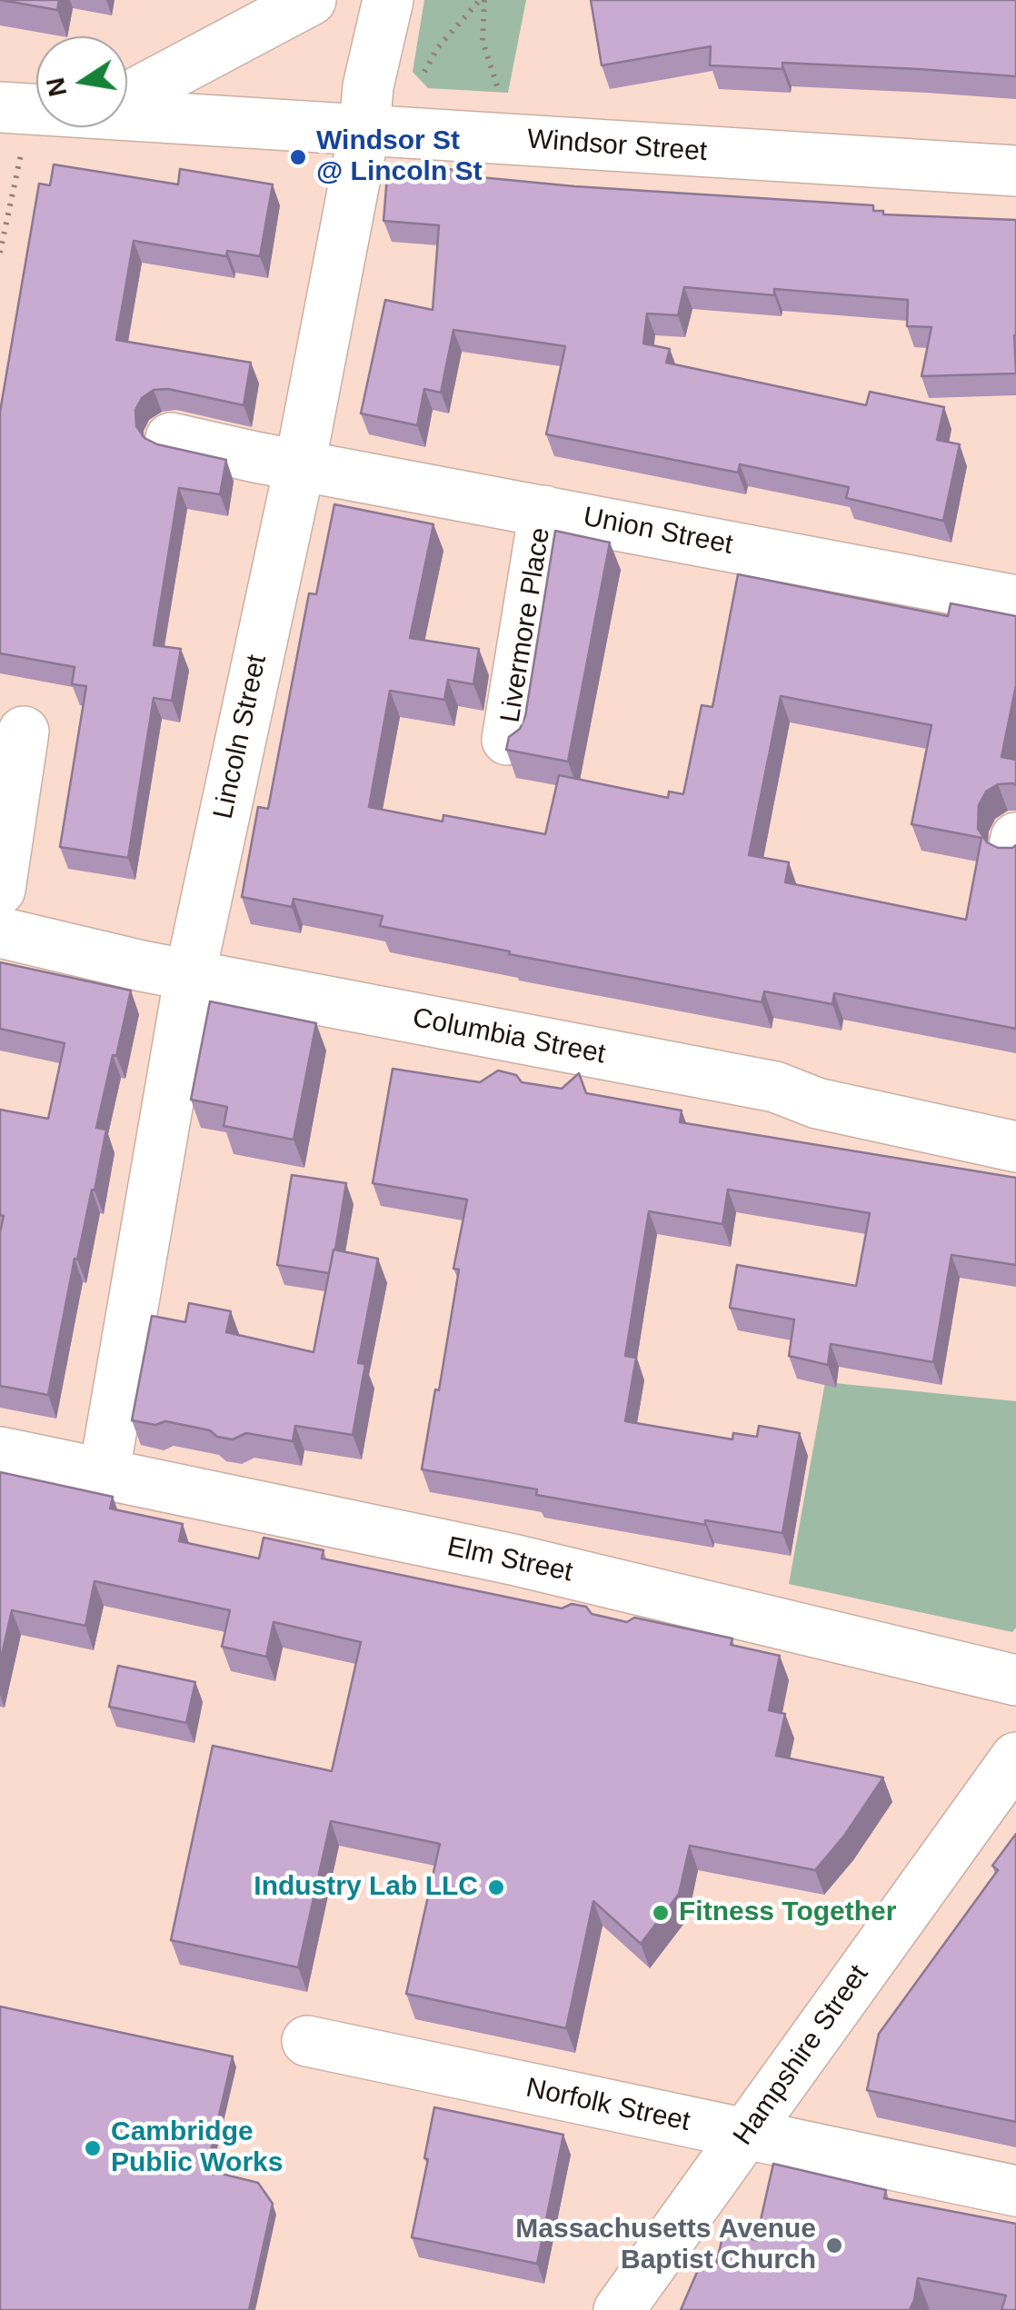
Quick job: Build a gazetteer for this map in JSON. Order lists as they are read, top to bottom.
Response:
{
  "streets": {
    "street": [
      "Windsor Street",
      "Union Street",
      "Livermore Place",
      "Lincoln Street",
      "Columbia Street",
      "Elm Street",
      "Hampshire Street",
      "Norfolk Street"
    ]
  },
  "crossings": [
    ["Windsor Street", "Lincoln Street"],
    ["Union Street", "Livermore Place"],
    ["Union Street", "Lincoln Street"],
    ["Lincoln Street", "Columbia Street"],
    ["Lincoln Street", "Elm Street"],
    ["Hampshire Street", "Norfolk Street"]
  ],
  "places": [
    "Windsor St @ Lincoln St",
    "Industry Lab LLC",
    "Fitness Together",
    "Cambridge Public Works",
    "Massachusetts Avenue Baptist Church"
  ],
  "north": "left"
}
